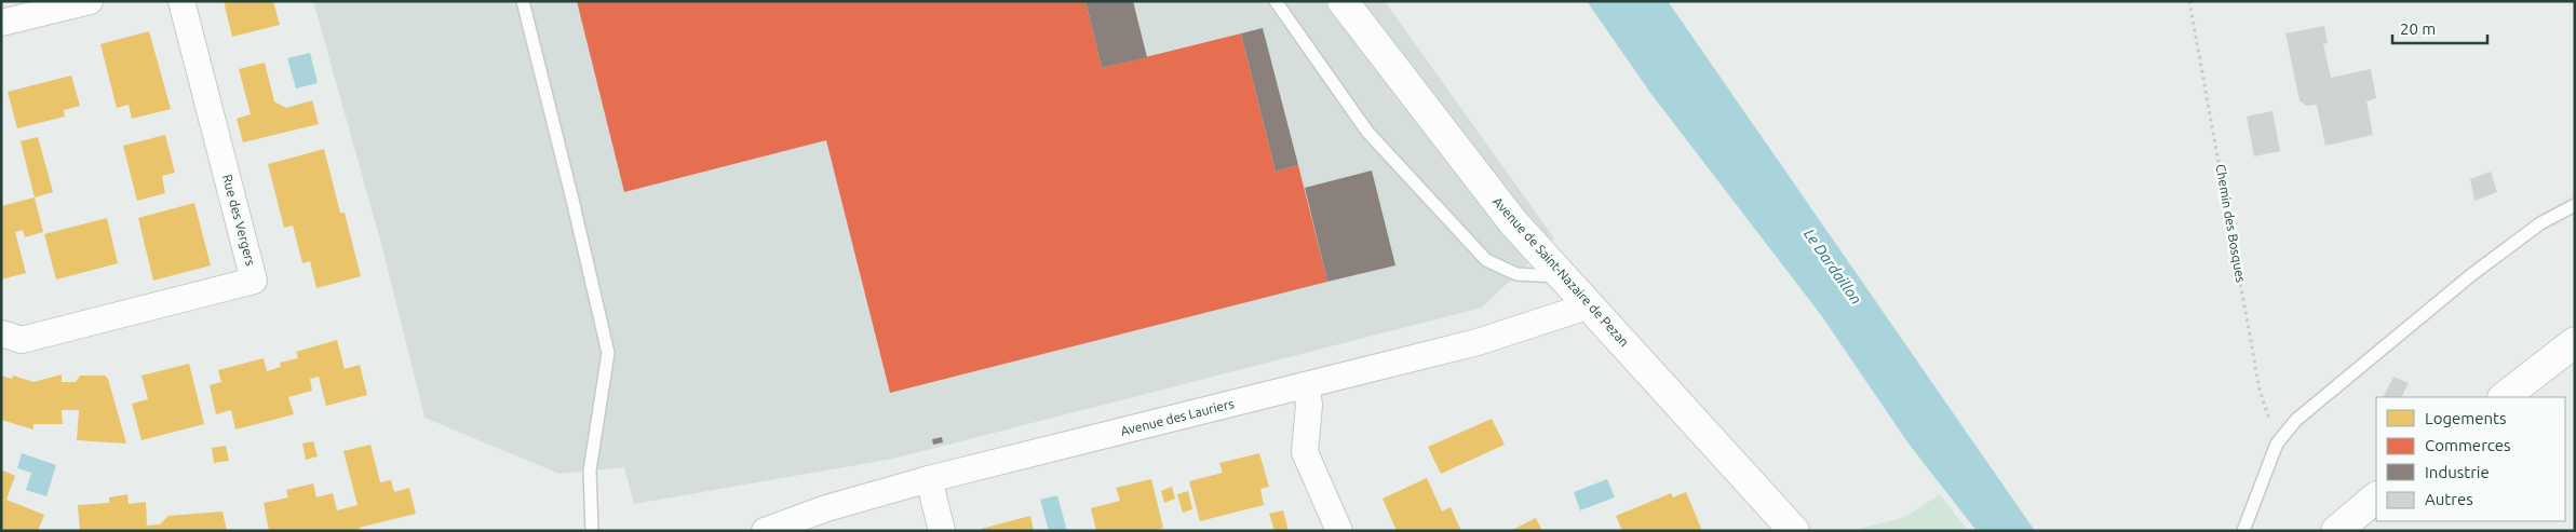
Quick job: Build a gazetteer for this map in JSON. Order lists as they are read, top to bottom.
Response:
{
  "streets": {
    "street": ["Rue des Vergers", "Avenue de Saint-Nazaire de Pezan", "Avenue des Lauriers"],
    "path": ["Chemin des Bosques"]
  },
  "crossings": [
    ["Avenue de Saint-Nazaire de Pezan", "Avenue des Lauriers"]
  ],
  "water": ["Le Dardaillon"],
  "legend": [
    "Logements",
    "Commerces",
    "Industrie",
    "Autres"
  ],
  "scale_bar": "20 m"
}
